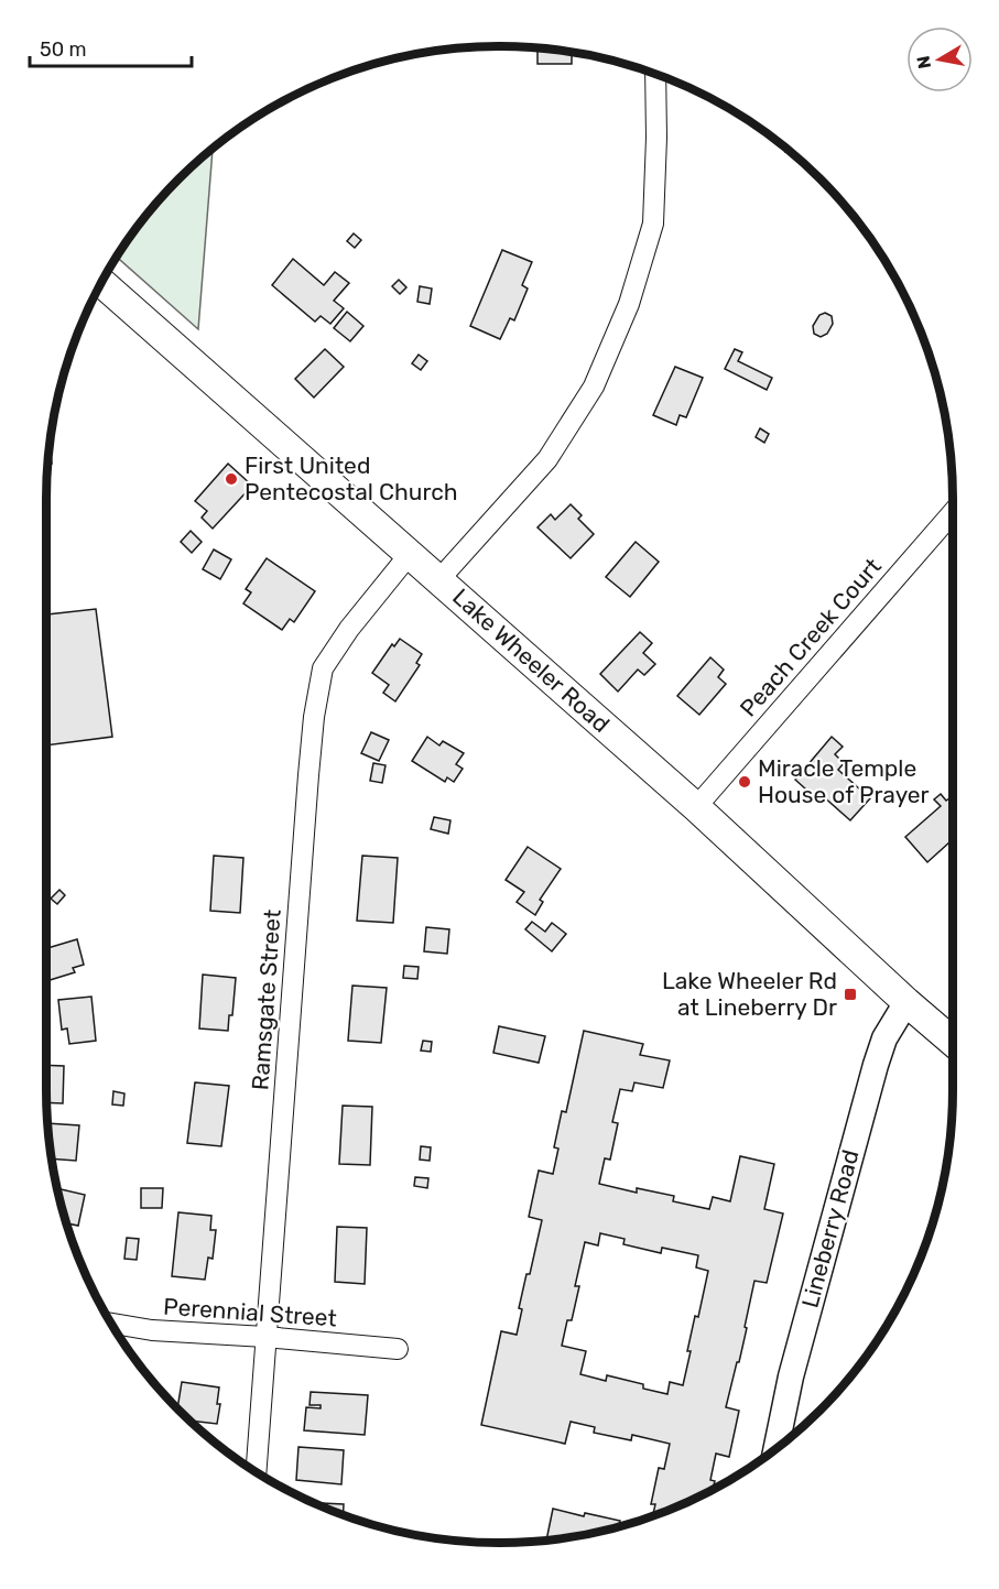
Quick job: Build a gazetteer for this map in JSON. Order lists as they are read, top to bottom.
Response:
{
  "streets": {
    "main road": ["Lake Wheeler Road"],
    "street": [
      "Peach Creek Court",
      "Ramsgate Street",
      "Lineberry Road",
      "Perennial Street"
    ]
  },
  "crossings": [
    ["Peach Creek Court", "Lake Wheeler Road"],
    ["Lake Wheeler Road", "Ramsgate Street"],
    ["Lake Wheeler Road", "Lineberry Road"],
    ["Ramsgate Street", "Perennial Street"]
  ],
  "places": {
    "other": ["First United Pentecostal Church", "Miracle Temple House of Prayer"],
    "transit": ["Lake Wheeler Rd at Lineberry Dr"]
  },
  "scale_bar": "50 m",
  "north": "left"
}
